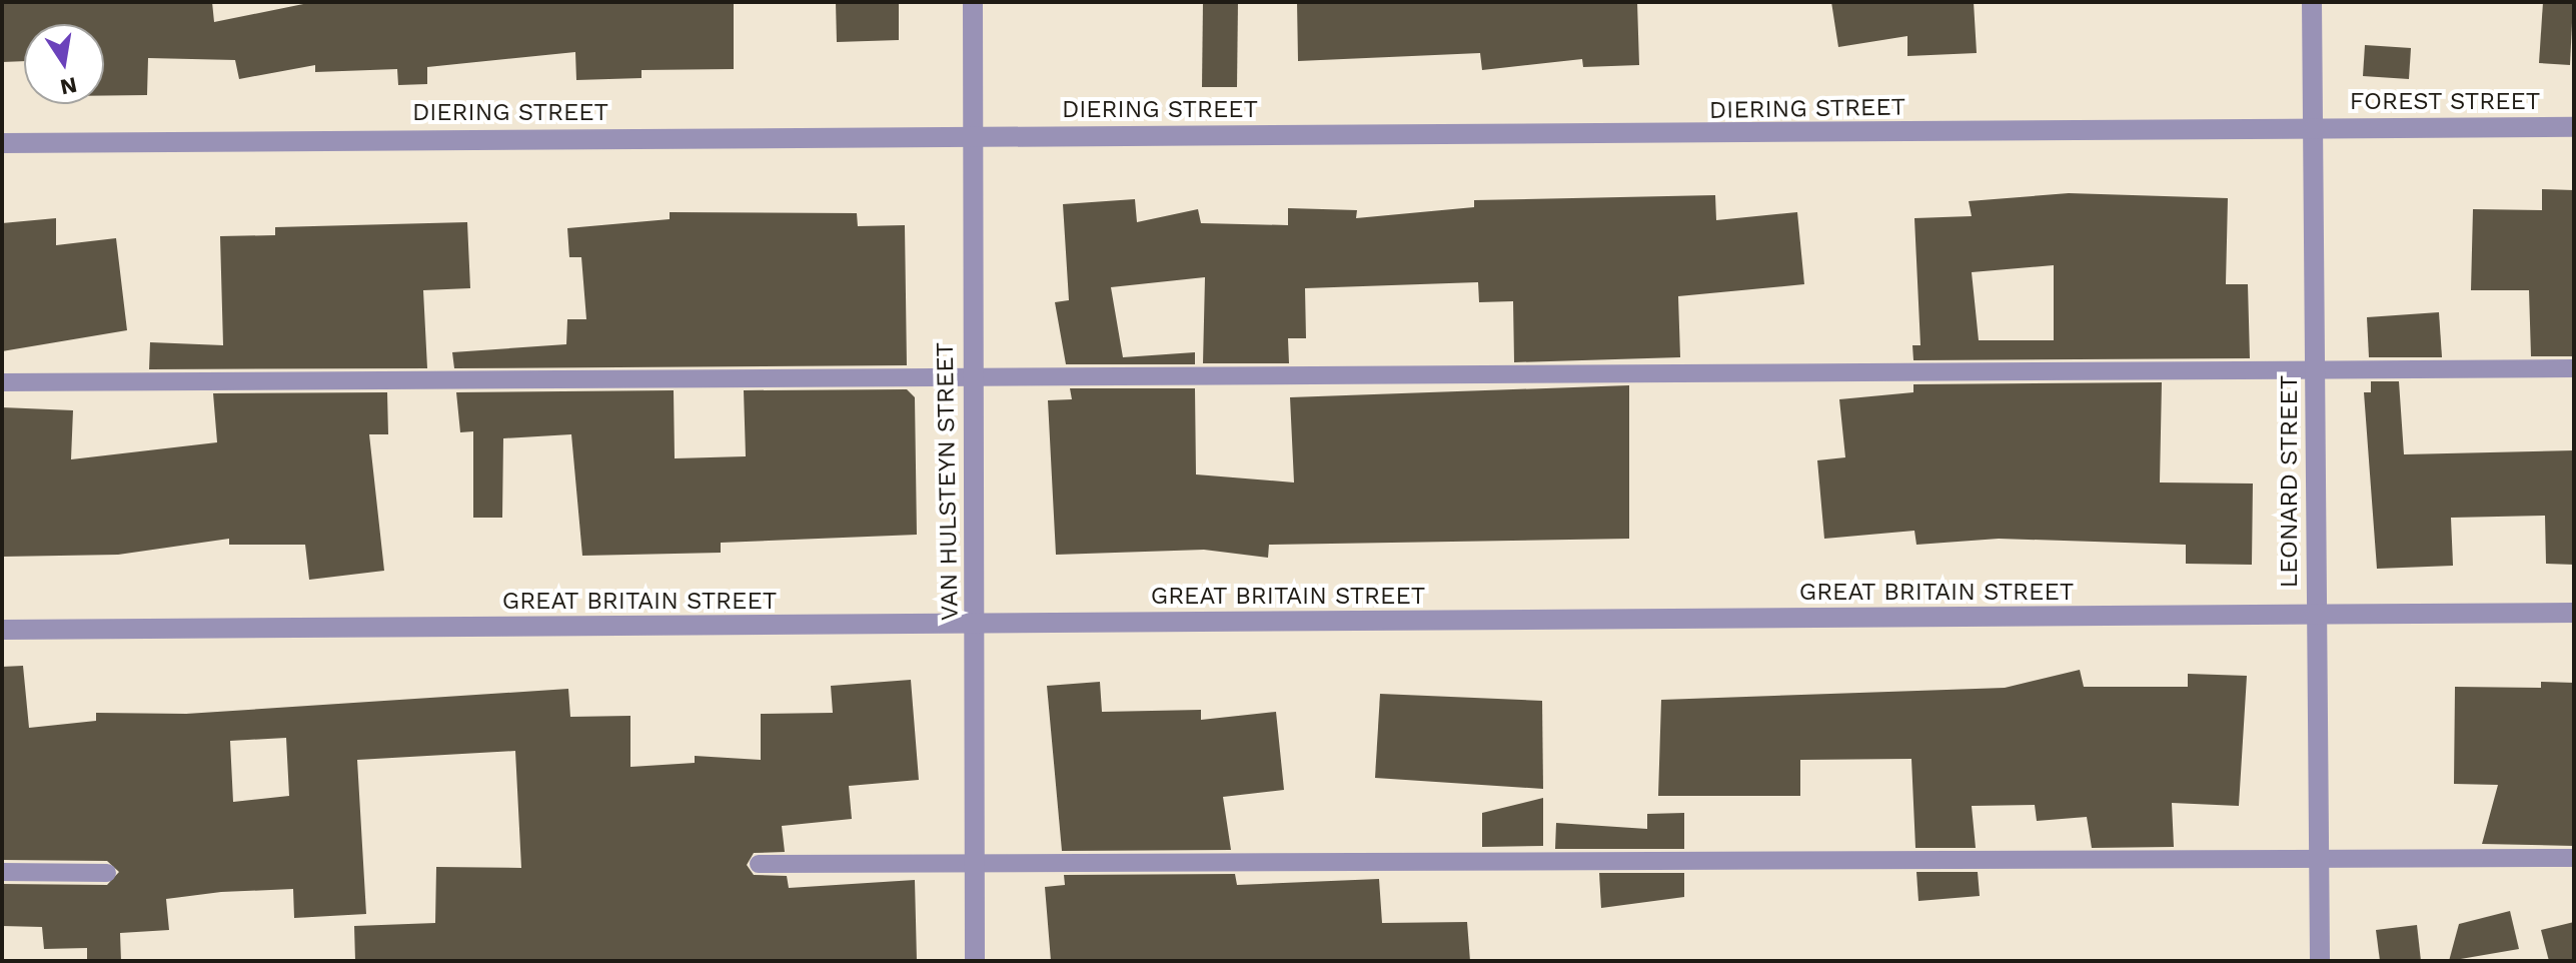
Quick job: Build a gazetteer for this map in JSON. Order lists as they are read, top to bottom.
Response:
{
  "streets": {
    "street": [
      "FOREST STREET",
      "DIERING STREET",
      "VAN HULSTEYN STREET",
      "LEONARD STREET",
      "GREAT BRITAIN STREET"
    ]
  },
  "crossings": [
    ["FOREST STREET", "DIERING STREET"],
    ["FOREST STREET", "LEONARD STREET"],
    ["DIERING STREET", "VAN HULSTEYN STREET"],
    ["DIERING STREET", "LEONARD STREET"],
    ["VAN HULSTEYN STREET", "GREAT BRITAIN STREET"],
    ["LEONARD STREET", "GREAT BRITAIN STREET"]
  ],
  "north": "bottom"
}
